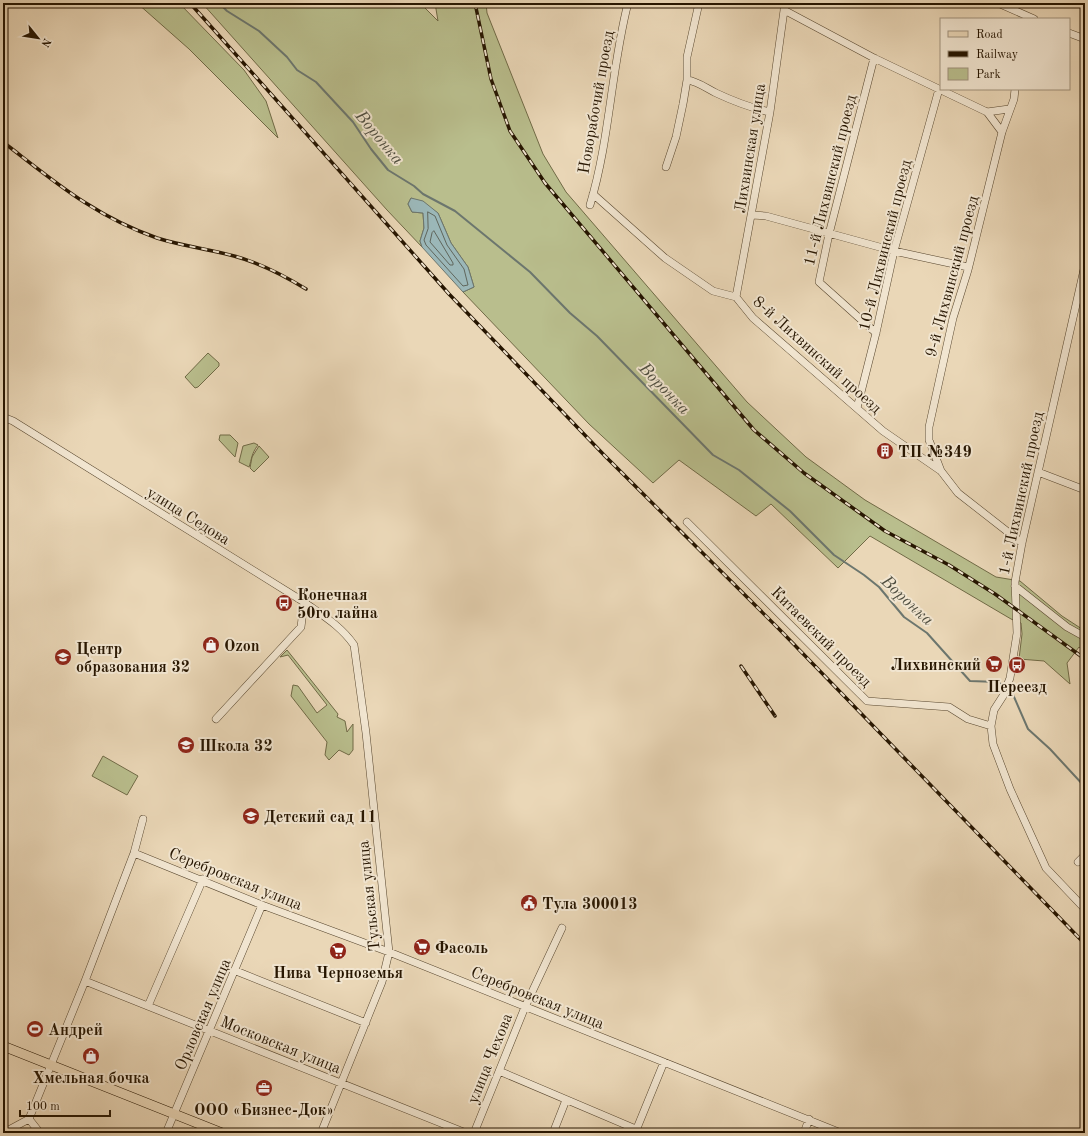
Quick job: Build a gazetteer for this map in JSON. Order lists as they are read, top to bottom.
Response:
{
  "streets": {
    "street": [
      "Новорабочий проезд",
      "Лихвинская улица",
      "11-й Лихвинский проезд",
      "10-й Лихвинский проезд",
      "9-й Лихвинский проезд",
      "8-й Лихвинский проезд",
      "1-й Лихвинский проезд",
      "улица Седова",
      "Китаевский проезд",
      "Серебровская улица",
      "Тульская улица",
      "Орловская улица",
      "Московская улица",
      "улица Чехова"
    ]
  },
  "crossings": [
    ["Новорабочий проезд", "8-й Лихвинский проезд"],
    ["Лихвинская улица", "8-й Лихвинский проезд"],
    ["11-й Лихвинский проезд", "10-й Лихвинский проезд"],
    ["10-й Лихвинский проезд", "8-й Лихвинский проезд"],
    ["9-й Лихвинский проезд", "8-й Лихвинский проезд"],
    ["8-й Лихвинский проезд", "1-й Лихвинский проезд"],
    ["1-й Лихвинский проезд", "Китаевский проезд"],
    ["улица Седова", "Тульская улица"],
    ["Серебровская улица", "Тульская улица"],
    ["Серебровская улица", "Орловская улица"],
    ["Серебровская улица", "улица Чехова"],
    ["Тульская улица", "Московская улица"],
    ["Орловская улица", "Московская улица"]
  ],
  "water": ["Воронка"],
  "places": {
    "building": ["ТП №349"],
    "bus stop": ["Конечная 50го лайна", "Переезд"],
    "shop": ["Ozon", "Хмельная бочка"],
    "school or university": ["Центр образования 32", "Школа 32", "Детский сад 11"],
    "supermarket": ["Лихвинский", "Фасоль", "Нива Черноземья"],
    "public building": ["Тула 300013"],
    "sports": ["Андрей"],
    "office": ["ООО «Бизнес-Док»"]
  },
  "legend": ["Road", "Railway", "Park"],
  "scale_bar": "100 m",
  "north": "bottom right"
}
